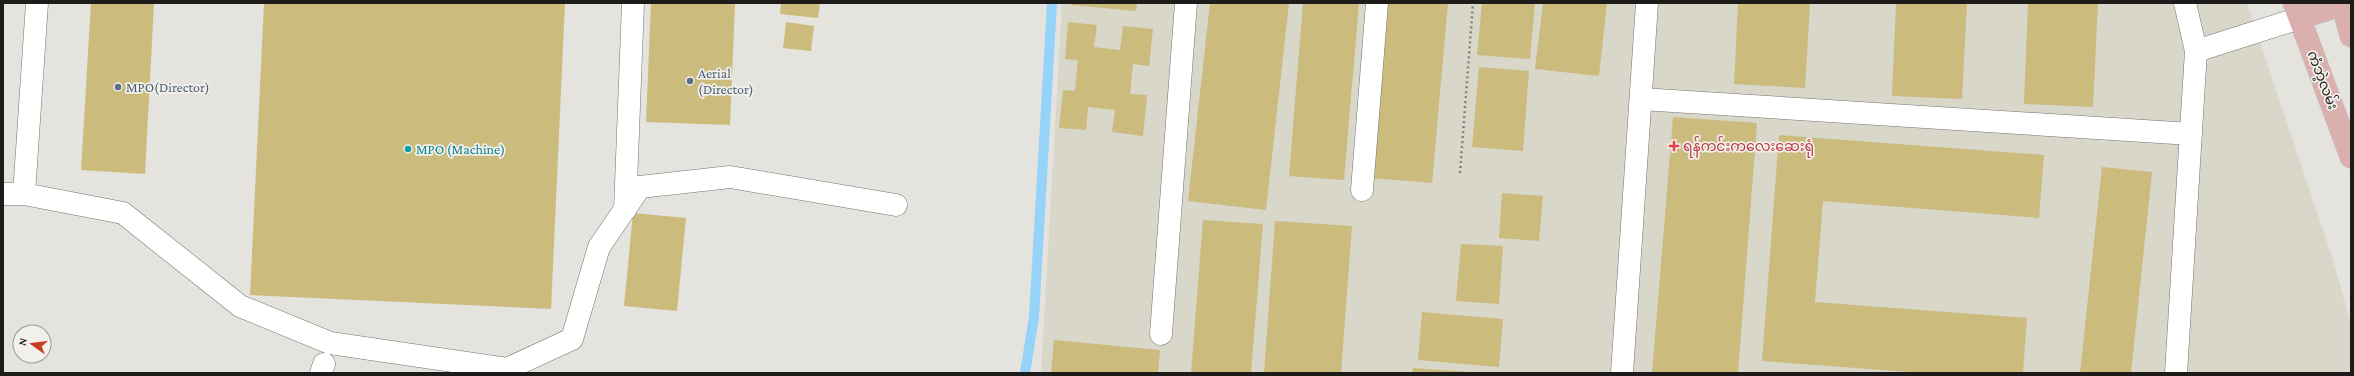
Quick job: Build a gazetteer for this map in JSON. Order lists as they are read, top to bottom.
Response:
{
  "streets": {
    "main road": ["ကံဘဲ့လမ်း"]
  },
  "places": {
    "other": ["Aerial (Director)", "MPO(Director)", "MPO (Machine)"],
    "health": ["ရန်ကင်းကလေးဆေးရုံ"]
  },
  "north": "left"
}
